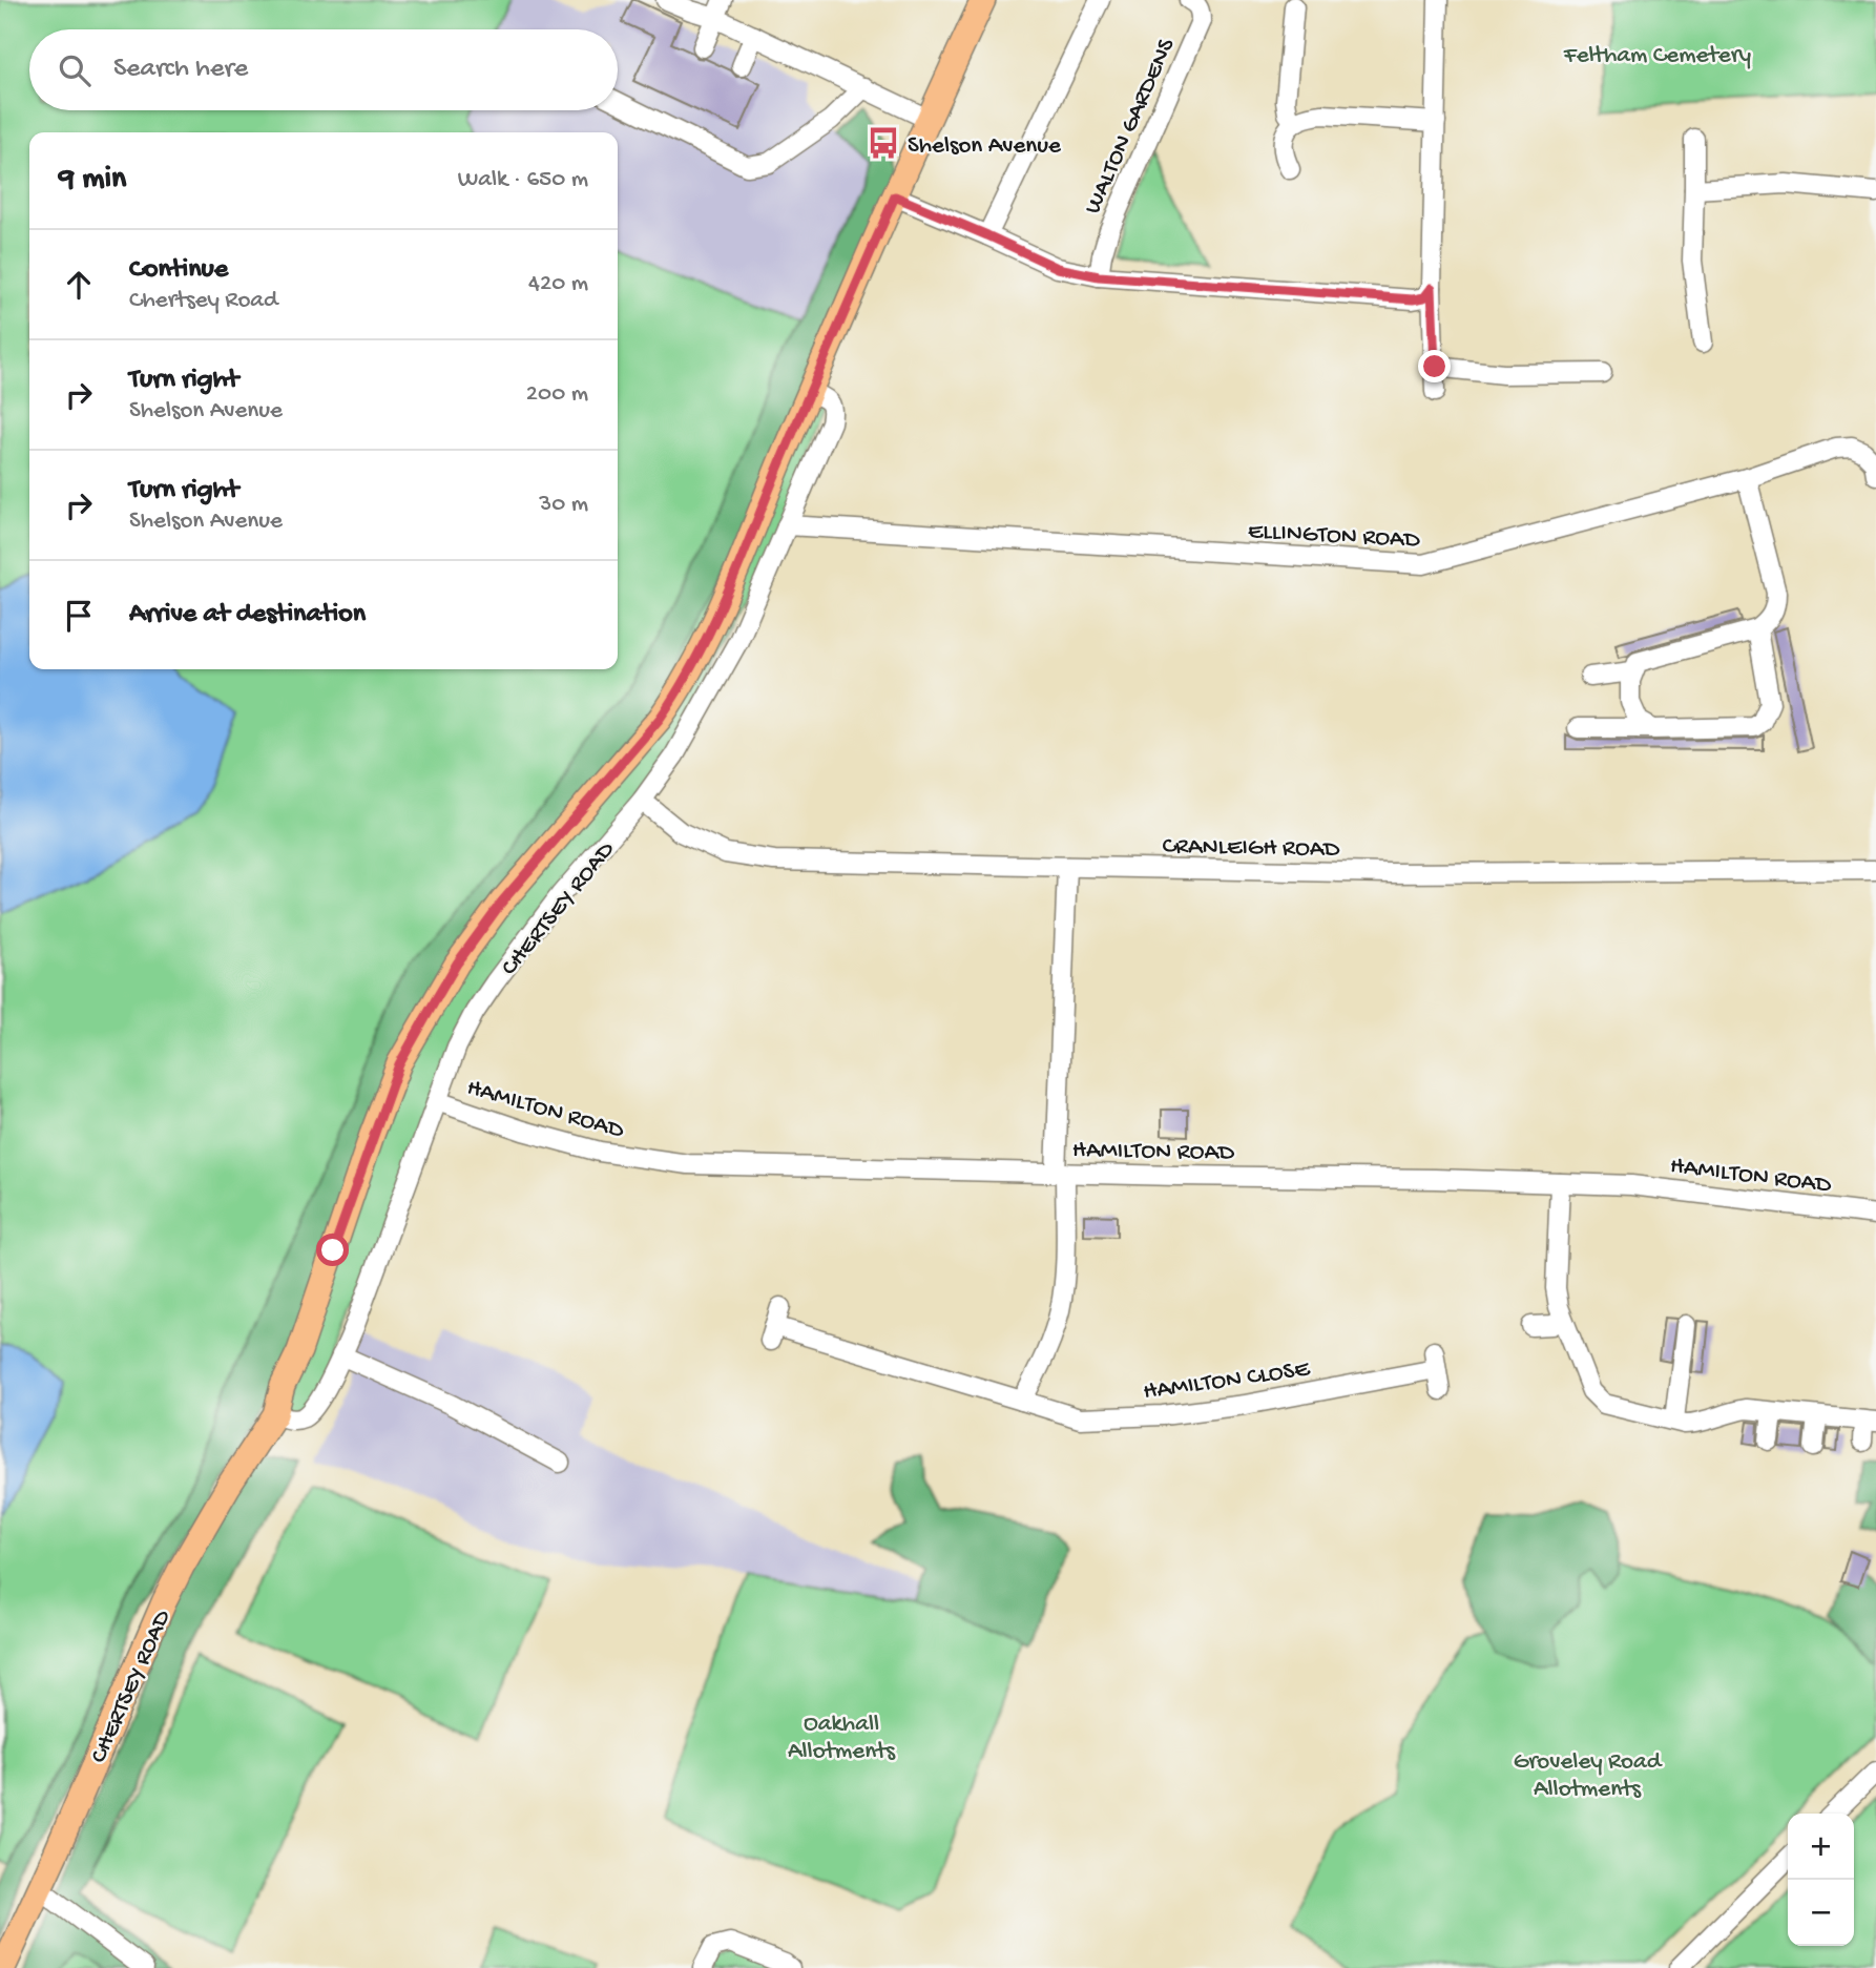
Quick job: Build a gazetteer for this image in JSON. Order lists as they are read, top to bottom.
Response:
{
  "streets": {
    "main road": ["CHERTSEY ROAD"],
    "street": [
      "WALTON GARDENS",
      "ELLINGTON ROAD",
      "CRANLEIGH ROAD",
      "HAMILTON ROAD",
      "HAMILTON CLOSE"
    ]
  },
  "crossings": [
    ["ELLINGTON ROAD", "CHERTSEY ROAD"],
    ["CRANLEIGH ROAD", "CHERTSEY ROAD"],
    ["CHERTSEY ROAD", "HAMILTON ROAD"]
  ],
  "parks": ["Feltham Cemetery", "Oakhall Allotments", "Groveley Road Allotments"],
  "places": {
    "bus stop": ["Shelson Avenue"]
  },
  "page": {
    "search": "Search here",
    "heading": ["9 min", "Walk · 650 m"],
    "list": [
      ["Continue", "Chertsey Road", "420 m"],
      ["Turn right", "Shelson Avenue", "200 m"],
      ["Turn right", "Shelson Avenue", "30 m"],
      "Arrive at destination"
    ],
    "map_buttons": ["+", "−"]
  }
}
